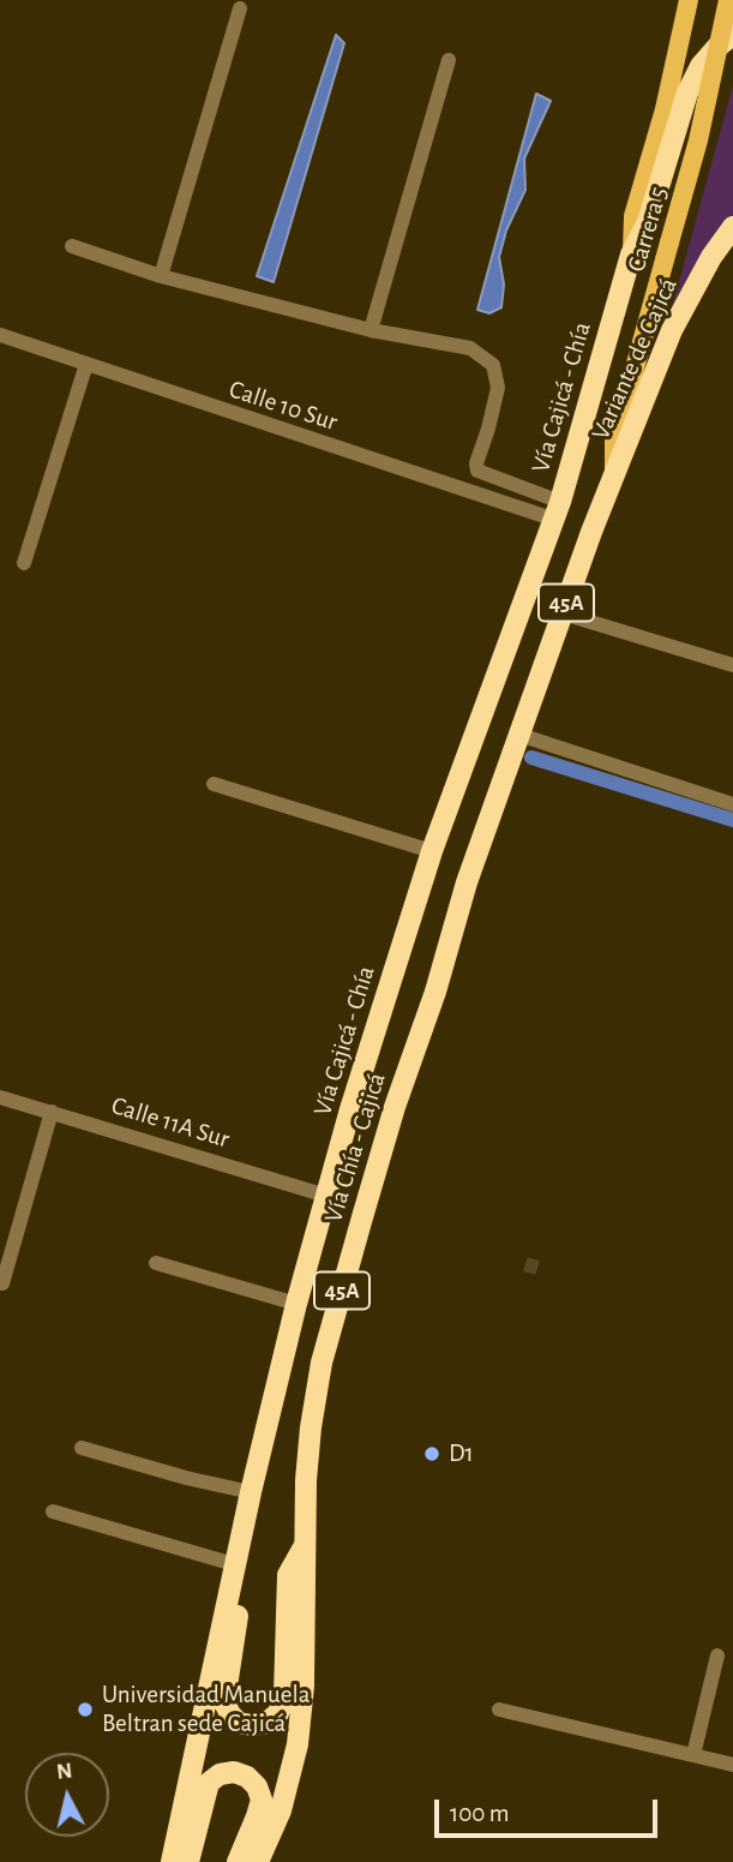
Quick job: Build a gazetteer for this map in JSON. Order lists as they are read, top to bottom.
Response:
{
  "streets": {
    "highway": [
      "Variante de Cajicá",
      "Vía Cajicá - Chía",
      "45A",
      "Vía Chía - Cajicá"
    ],
    "main road": ["Carrera 5"],
    "street": ["Calle 10 Sur", "Calle 11A Sur"]
  },
  "crossings": [
    ["Carrera 5", "Variante de Cajicá"],
    ["Carrera 5", "Vía Cajicá - Chía"],
    ["Carrera 5", "Vía Chía - Cajicá"],
    ["Variante de Cajicá", "Vía Cajicá - Chía"],
    ["Variante de Cajicá", "Vía Chía - Cajicá"],
    ["Vía Cajicá - Chía", "Calle 10 Sur"],
    ["Vía Cajicá - Chía", "Calle 11A Sur"]
  ],
  "places": ["D1", "Universidad Manuela Beltran sede Cajicá"],
  "scale_bar": "100 m",
  "north": "top"
}
